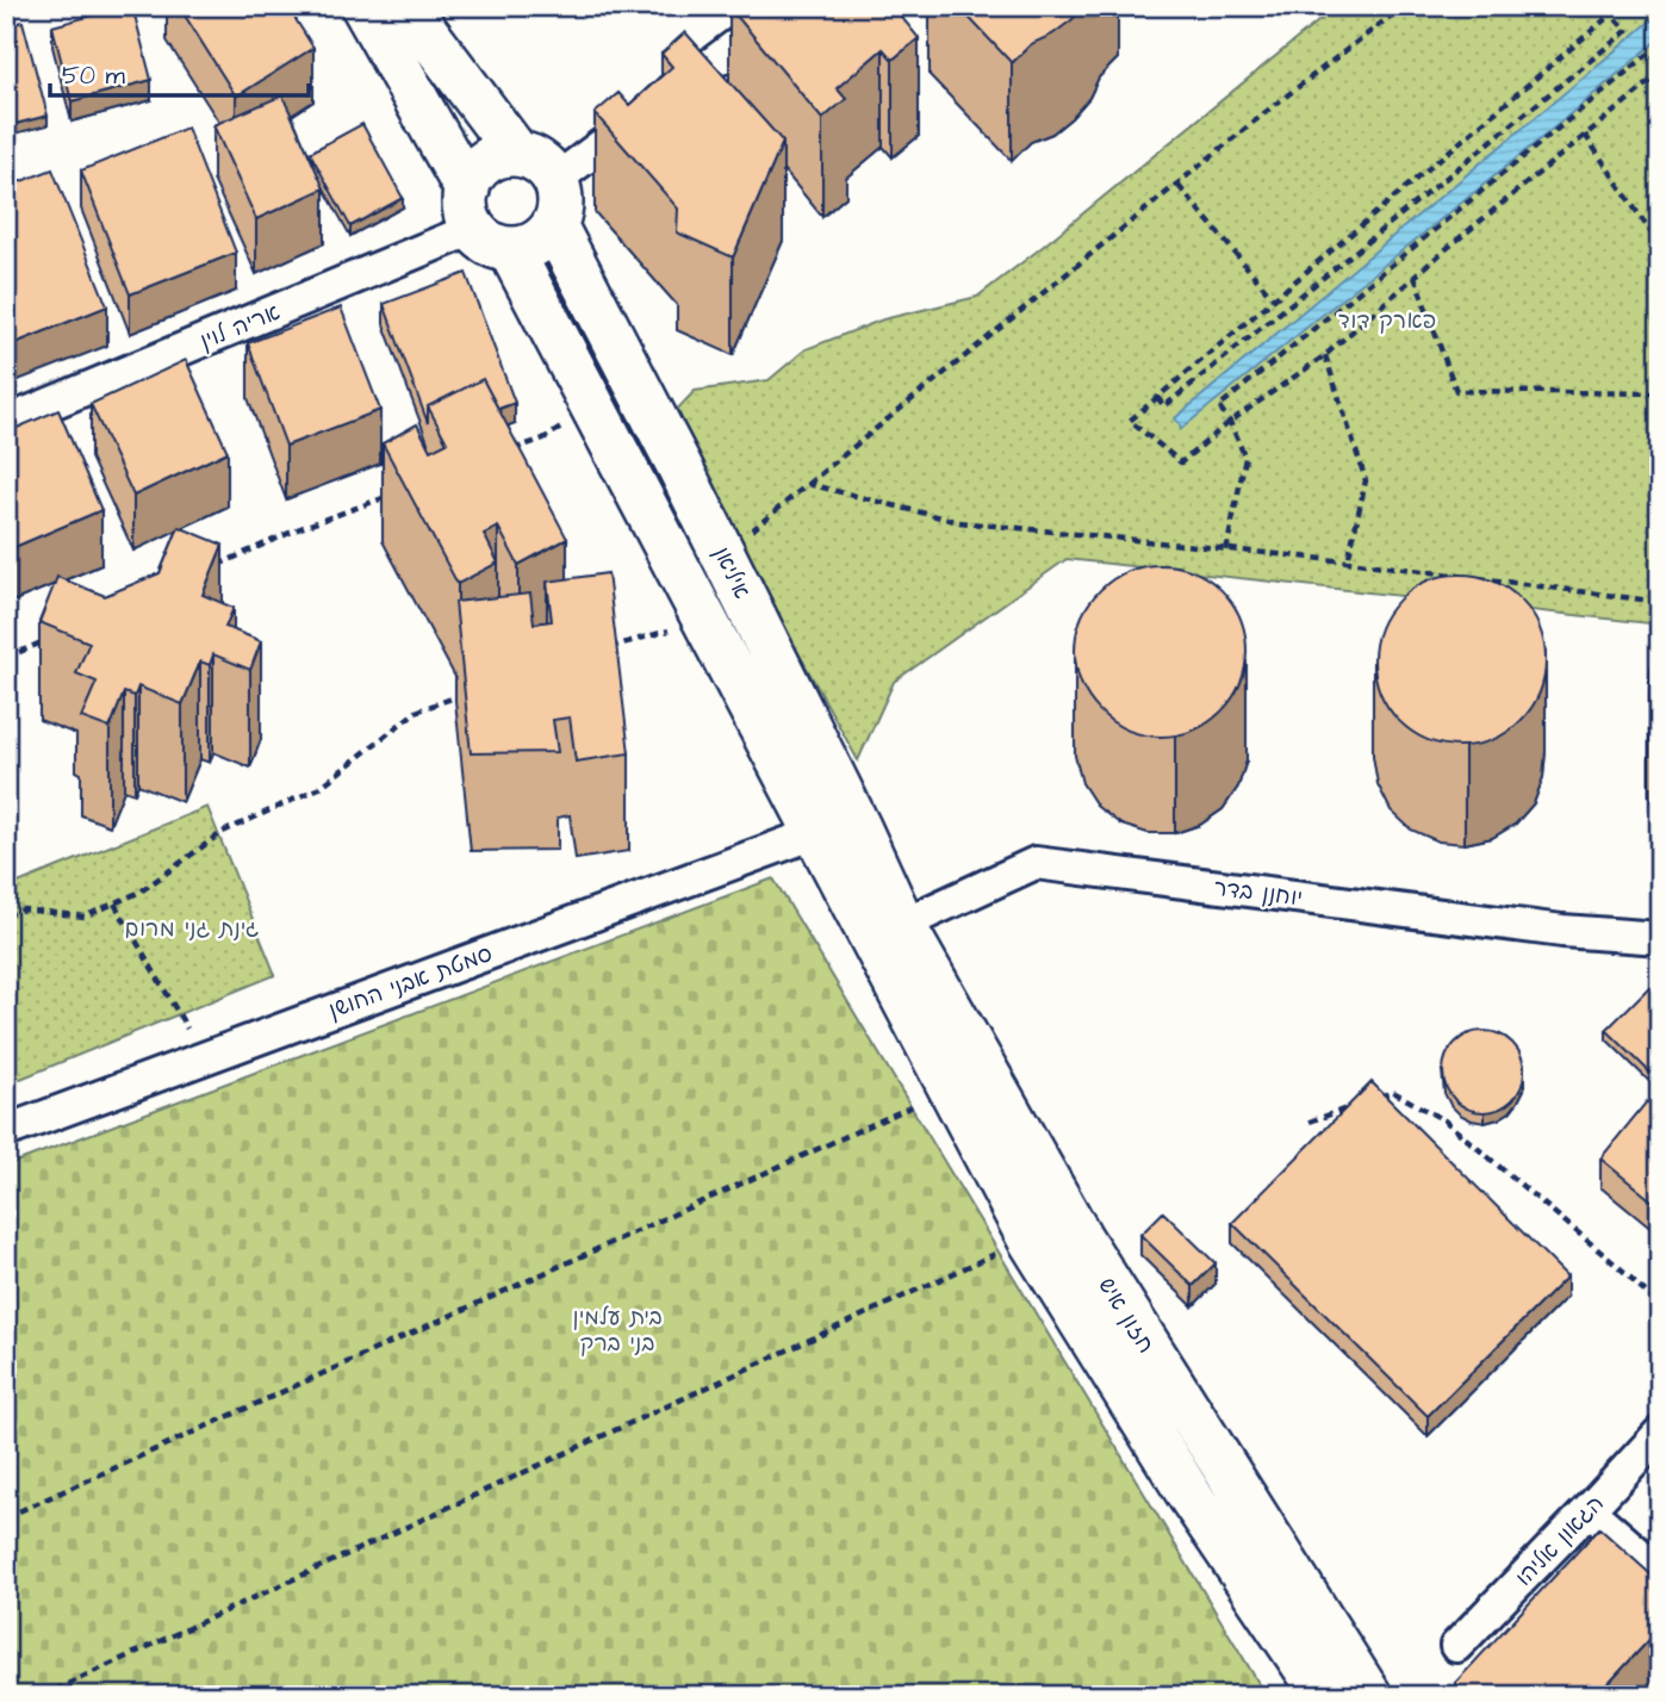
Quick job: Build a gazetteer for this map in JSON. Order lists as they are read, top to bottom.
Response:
{
  "streets": {
    "street": [
      "אריה לוין",
      "איליאן",
      "יוחנן בדר",
      "סמטת אבני החושן",
      "חזון איש",
      "הגאון אליהו"
    ]
  },
  "crossings": [
    ["אריה לוין", "איליאן"],
    ["איליאן", "יוחנן בדר"],
    ["איליאן", "סמטת אבני החושן"],
    ["איליאן", "חזון איש"],
    ["יוחנן בדר", "חזון איש"]
  ],
  "parks": ["פארק דוד", "גינת גני מרום", "בית עלמין בני ברק"],
  "scale_bar": "50 m"
}
